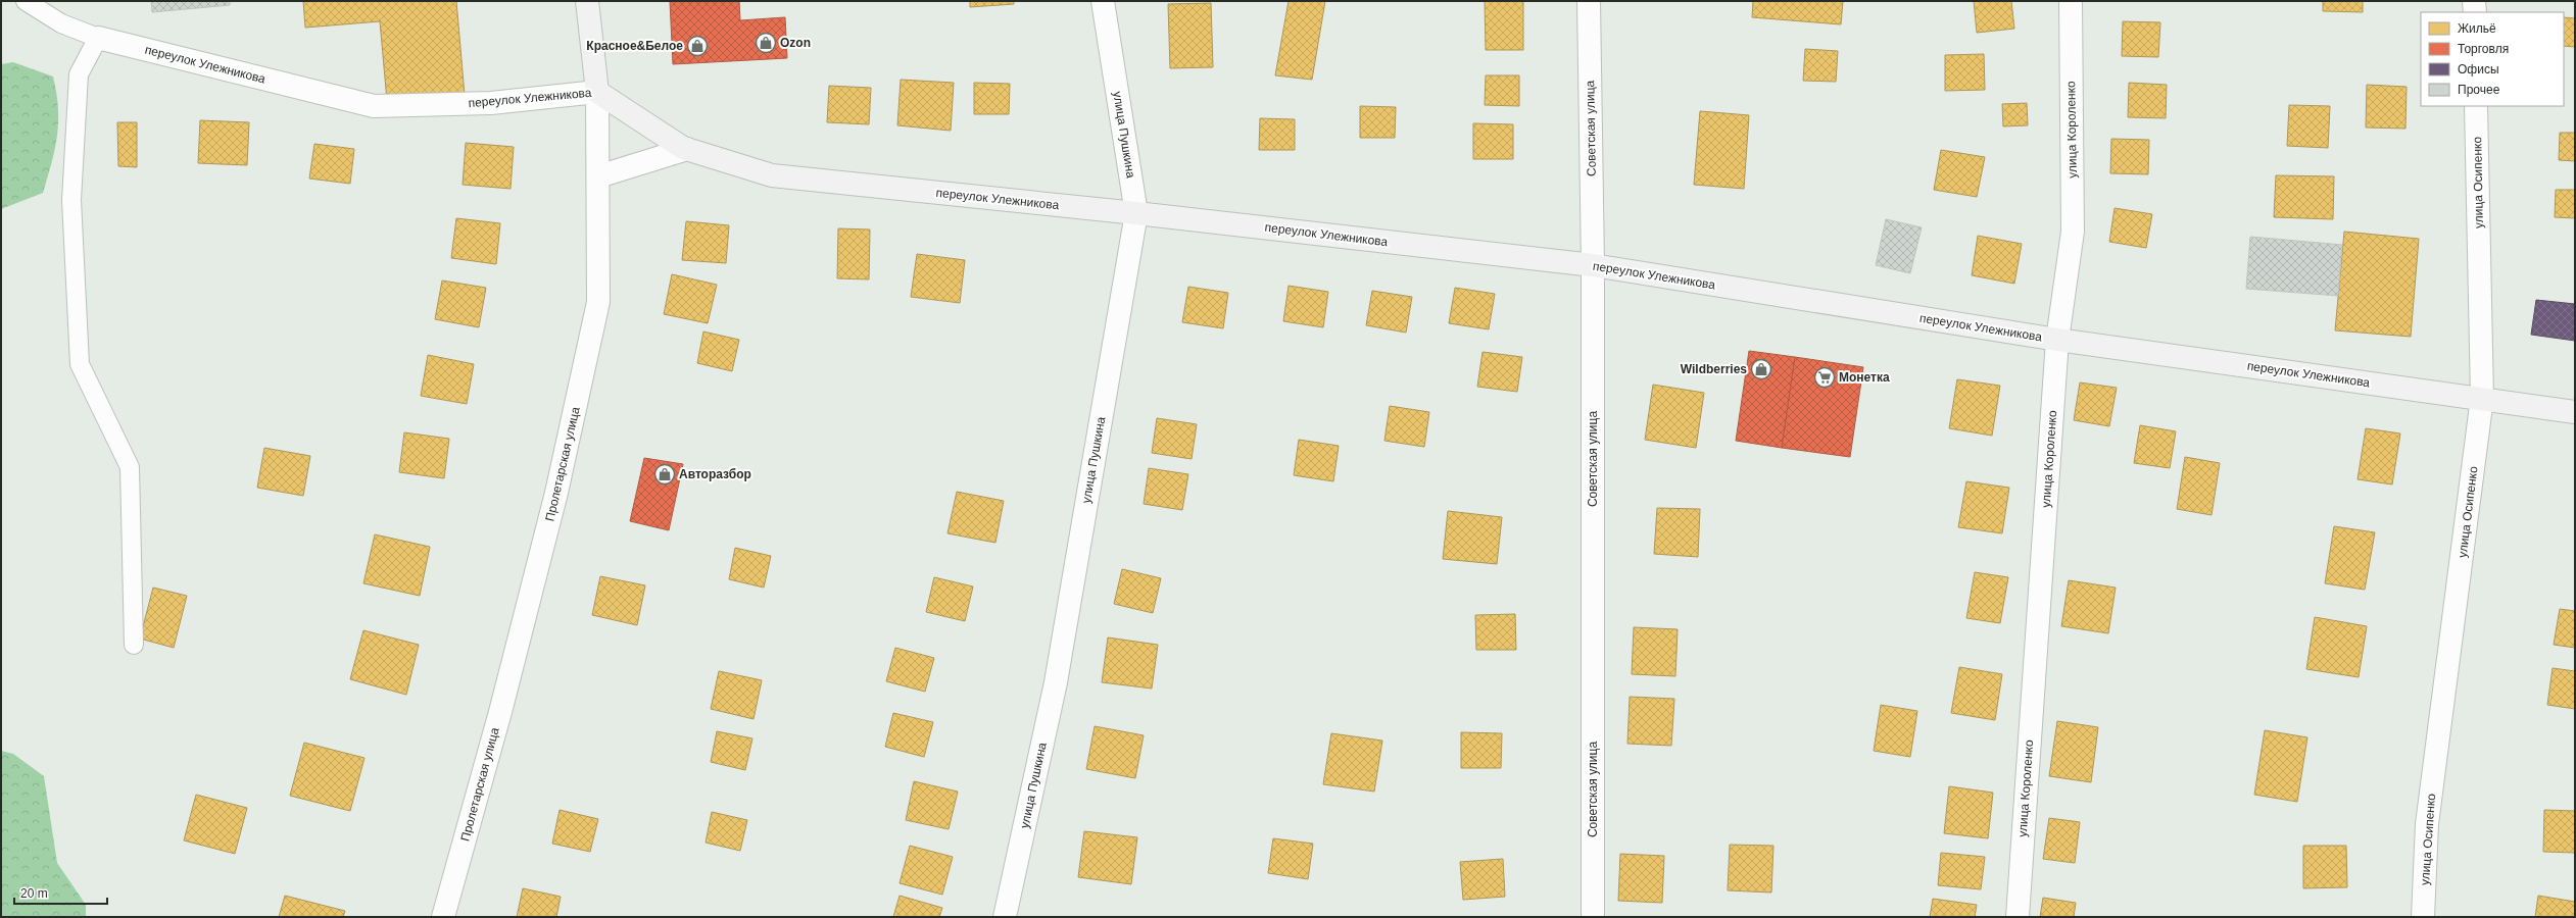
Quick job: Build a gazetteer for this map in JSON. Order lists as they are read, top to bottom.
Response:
{
  "streets": {
    "main road": ["переулок Улежникова", "Пролетарская улица"],
    "street": [
      "Советская улица",
      "улица Короленко",
      "улица Пушкина",
      "улица Осипенко"
    ]
  },
  "crossings": [
    ["переулок Улежникова", "Советская улица"],
    ["переулок Улежникова", "улица Короленко"],
    ["переулок Улежникова", "улица Пушкина"],
    ["переулок Улежникова", "улица Осипенко"],
    ["переулок Улежникова", "Пролетарская улица"]
  ],
  "places": {
    "shop": [
      "Ozon",
      "Красное&Белое",
      "Wildberries",
      "Авторазбор"
    ],
    "supermarket": ["Монетка"]
  },
  "legend": [
    "Жильё",
    "Торговля",
    "Офисы",
    "Прочее"
  ],
  "scale_bar": "20 m"
}
